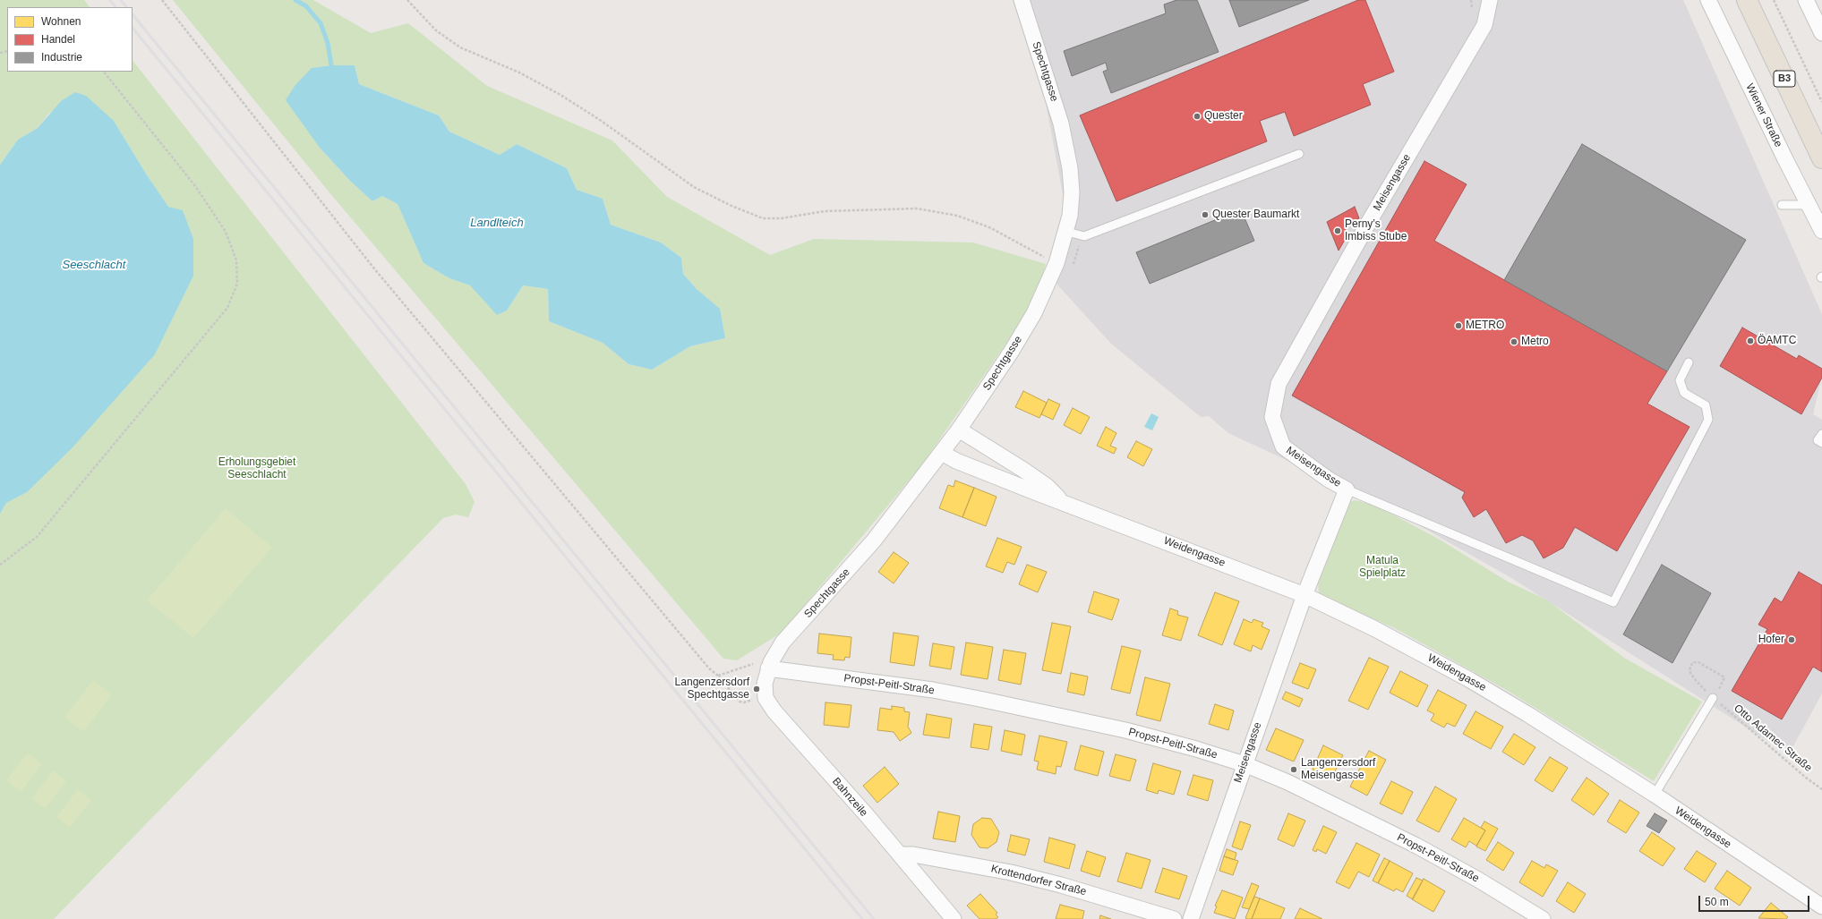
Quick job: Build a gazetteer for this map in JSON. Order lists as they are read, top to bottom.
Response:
{
  "streets": {
    "main road": ["B3"],
    "street": [
      "Spechtgasse",
      "Wiener Straße",
      "Meisengasse",
      "Weidengasse",
      "Propst-Peitl-Straße",
      "Bahnzeile",
      "Krottendorfer Straße"
    ],
    "path": ["Otto Adamec Straße"]
  },
  "crossings": [
    ["Spechtgasse", "Weidengasse"],
    ["Spechtgasse", "Propst-Peitl-Straße"],
    ["Meisengasse", "Weidengasse"],
    ["Meisengasse", "Propst-Peitl-Straße"],
    ["Bahnzeile", "Krottendorfer Straße"]
  ],
  "water": ["Landlteich", "Seeschlacht"],
  "parks": ["Erholungsgebiet Seeschlacht", "Matula Spielplatz"],
  "places": [
    "Quester",
    "Quester Baumarkt",
    "Perny’s Imbiss Stube",
    "METRO",
    "ÖAMTC",
    "Metro",
    "Hofer",
    "Langenzersdorf Spechtgasse",
    "Langenzersdorf Meisengasse"
  ],
  "legend": ["Wohnen", "Handel", "Industrie"],
  "scale_bar": "50 m"
}
